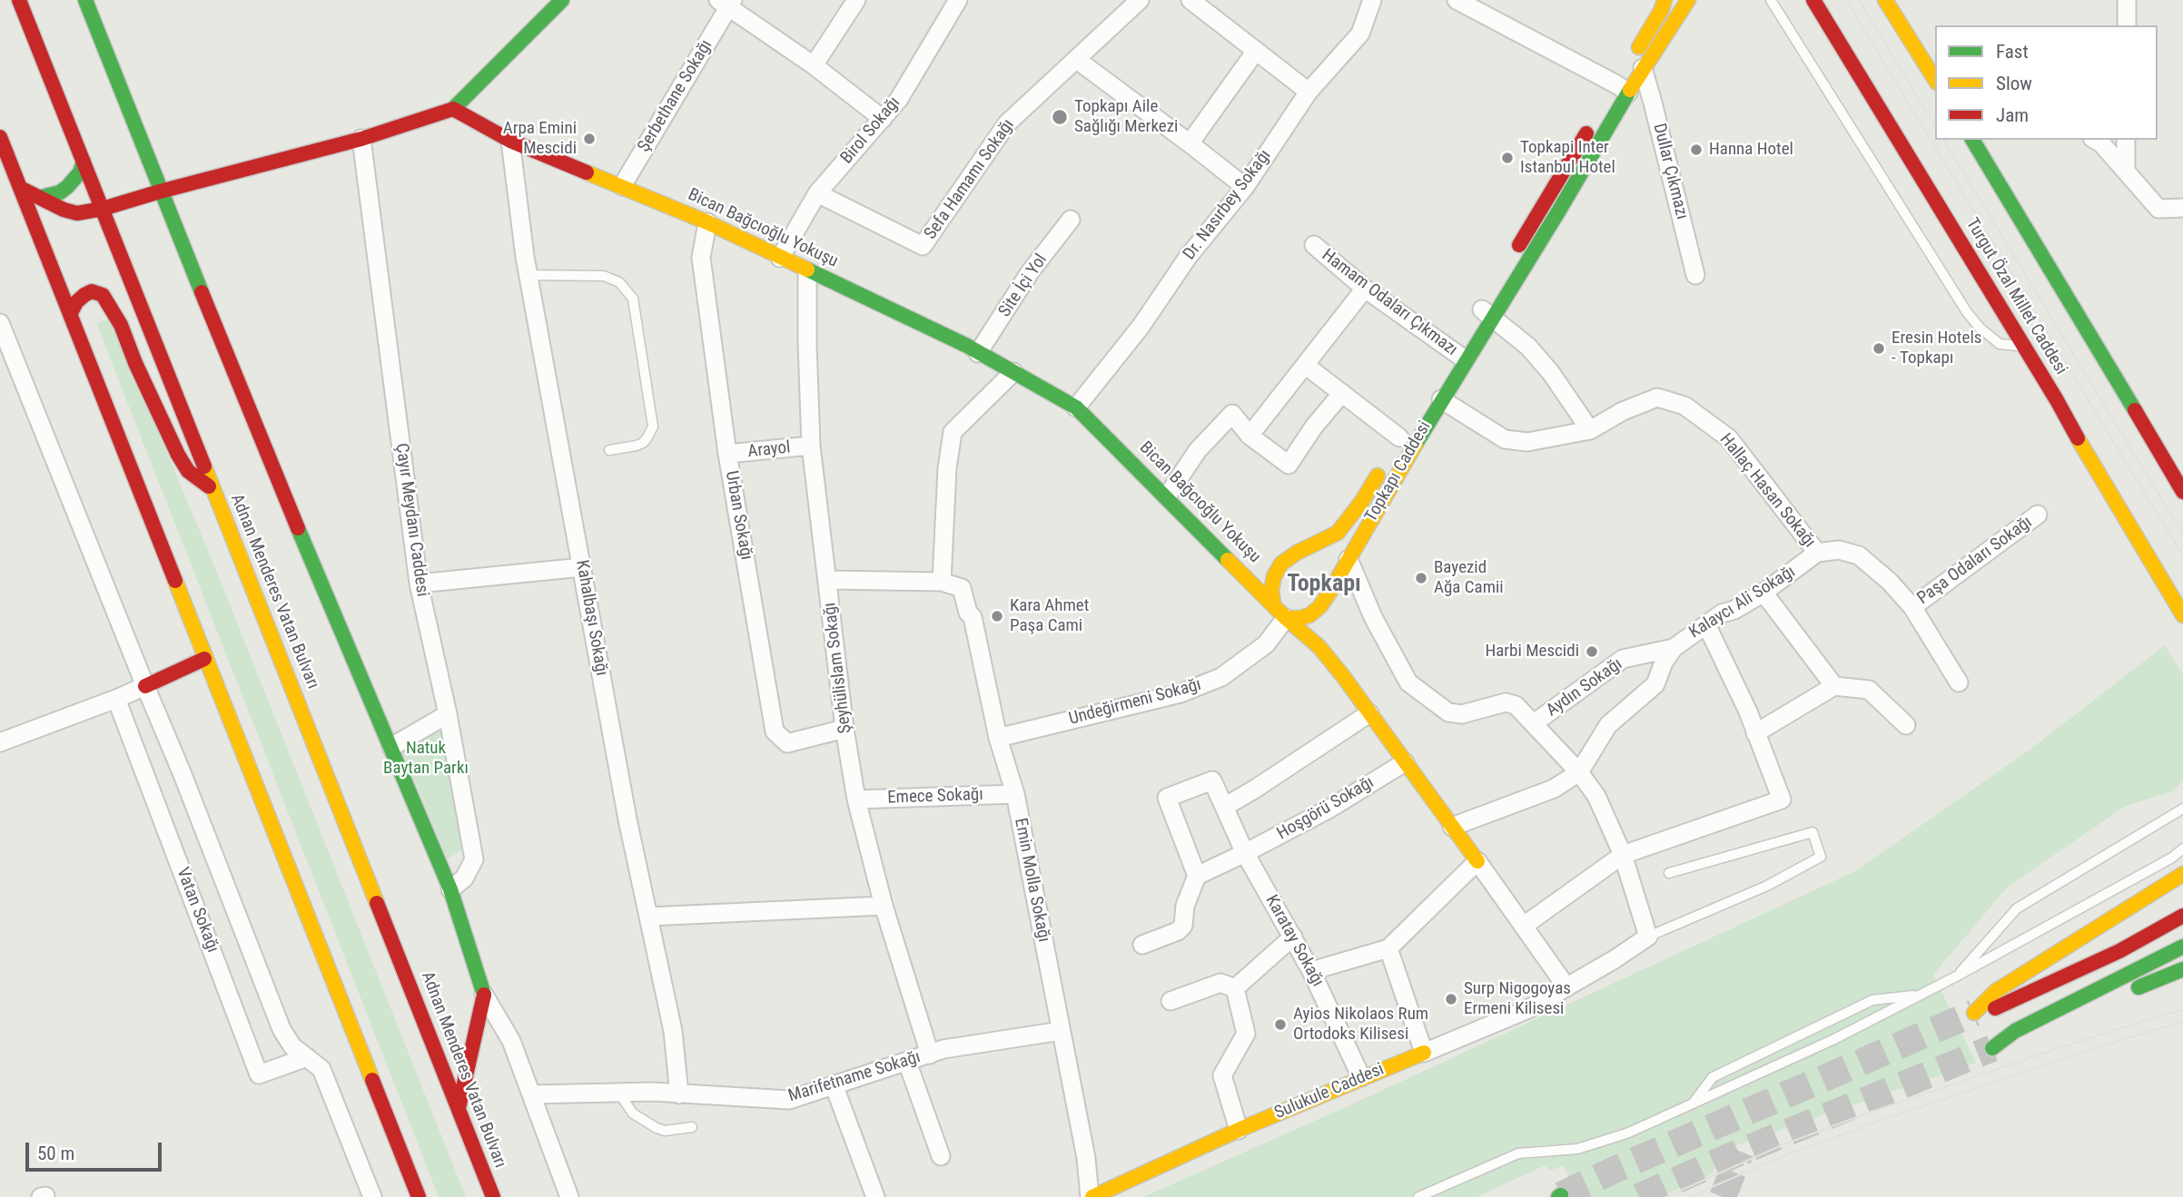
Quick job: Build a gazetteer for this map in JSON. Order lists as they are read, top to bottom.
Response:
{
  "streets": {
    "main road": [
      "Bican Bağcıoğlu Yokuşu",
      "Turgut Özal Millet Caddesi",
      "Topkapı Caddesi",
      "Adnan Menderes Vatan Bulvarı",
      "Sulukule Caddesi"
    ],
    "street": [
      "Şerbethane Sokağı",
      "Birol Sokağı",
      "Dullar Çıkmazı",
      "Sefa Hamamı Sokağı",
      "Dr. Nasırbey Sokağı",
      "Site İçi Yol",
      "Hamam Odaları Çıkmazı",
      "Arayol",
      "Hallaç Hasan Sokağı",
      "Urban Sokağı",
      "Çayır Meydanı Caddesi",
      "Paşa Odaları Sokağı",
      "Kalaycı Ali Sokağı",
      "Kahalbaşı Sokağı",
      "Şeyhülislam Sokağı",
      "Aydın Sokağı",
      "Undeğirmeni Sokağı",
      "Emece Sokağı",
      "Hoşgörü Sokağı",
      "Emin Molla Sokağı",
      "Vatan Sokağı",
      "Karatay Sokağı",
      "Marifetname Sokağı"
    ]
  },
  "crossings": [
    ["Şerbethane Sokağı", "Bican Bağcıoğlu Yokuşu"],
    ["Birol Sokağı", "Sefa Hamamı Sokağı"],
    ["Birol Sokağı", "Bican Bağcıoğlu Yokuşu"],
    ["Dullar Çıkmazı", "Topkapı Caddesi"],
    ["Dr. Nasırbey Sokağı", "Bican Bağcıoğlu Yokuşu"],
    ["Bican Bağcıoğlu Yokuşu", "Site İçi Yol"],
    ["Bican Bağcıoğlu Yokuşu", "Topkapı Caddesi"],
    ["Bican Bağcıoğlu Yokuşu", "Urban Sokağı"],
    ["Bican Bağcıoğlu Yokuşu", "Kahalbaşı Sokağı"],
    ["Bican Bağcıoğlu Yokuşu", "Şeyhülislam Sokağı"],
    ["Bican Bağcıoğlu Yokuşu", "Undeğirmeni Sokağı"],
    ["Hamam Odaları Çıkmazı", "Topkapı Caddesi"],
    ["Arayol", "Urban Sokağı"],
    ["Arayol", "Şeyhülislam Sokağı"],
    ["Topkapı Caddesi", "Hallaç Hasan Sokağı"],
    ["Topkapı Caddesi", "Undeğirmeni Sokağı"],
    ["Hallaç Hasan Sokağı", "Kalaycı Ali Sokağı"],
    ["Urban Sokağı", "Şeyhülislam Sokağı"],
    ["Kalaycı Ali Sokağı", "Aydın Sokağı"],
    ["Kahalbaşı Sokağı", "Marifetname Sokağı"],
    ["Şeyhülislam Sokağı", "Emece Sokağı"],
    ["Şeyhülislam Sokağı", "Marifetname Sokağı"],
    ["Undeğirmeni Sokağı", "Emin Molla Sokağı"],
    ["Emece Sokağı", "Emin Molla Sokağı"],
    ["Hoşgörü Sokağı", "Karatay Sokağı"],
    ["Emin Molla Sokağı", "Marifetname Sokağı"],
    ["Emin Molla Sokağı", "Sulukule Caddesi"],
    ["Karatay Sokağı", "Sulukule Caddesi"]
  ],
  "districts": ["Topkapı"],
  "parks": ["Natuk Baytan Parkı"],
  "places": [
    "Topkapı Aile Sağlığı Merkezi",
    "Arpa Emini Mescidi",
    "Hanna Hotel",
    "Topkapi Inter Istanbul Hotel",
    "Eresin Hotels - Topkapı",
    "Bayezid Ağa Camii",
    "Kara Ahmet Paşa Cami",
    "Harbi Mescidi",
    "Surp Nigogoyas Ermeni Kilisesi",
    "Ayios Nikolaos Rum Ortodoks Kilisesi"
  ],
  "legend": ["Fast", "Slow", "Jam"],
  "scale_bar": "50 m"
}
